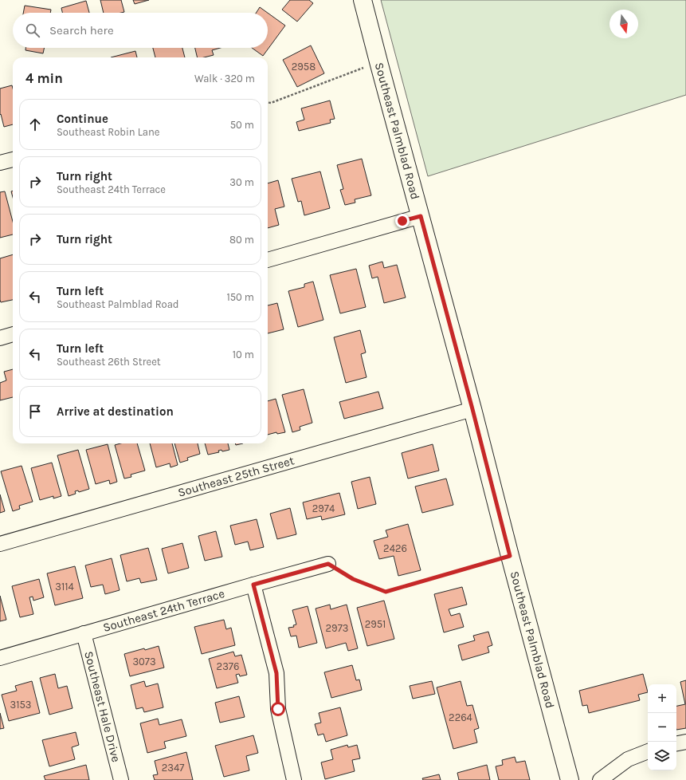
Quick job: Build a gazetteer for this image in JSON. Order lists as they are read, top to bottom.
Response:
{
  "streets": {
    "street": [
      "Southeast Palmblad Road",
      "Southeast 25th Street",
      "Southeast 24th Terrace",
      "Southeast Hale Drive"
    ]
  },
  "crossings": [
    ["Southeast Palmblad Road", "Southeast 25th Street"],
    ["Southeast 24th Terrace", "Southeast Hale Drive"]
  ],
  "house_numbers": [
    "2958",
    "2974",
    "2426",
    "3114",
    "2951",
    "2973",
    "3073",
    "2376",
    "3153",
    "2264",
    "2347"
  ],
  "north": "bottom",
  "page": {
    "search": "Search here",
    "heading": ["4 min", "Walk · 320 m"],
    "list": [
      ["Continue", "Southeast Robin Lane", "50 m"],
      ["Turn right", "Southeast 24th Terrace", "30 m"],
      ["Turn right", "80 m"],
      ["Turn left", "Southeast Palmblad Road", "150 m"],
      ["Turn left", "Southeast 26th Street", "10 m"],
      "Arrive at destination"
    ],
    "map_buttons": ["+", "−"]
  }
}
